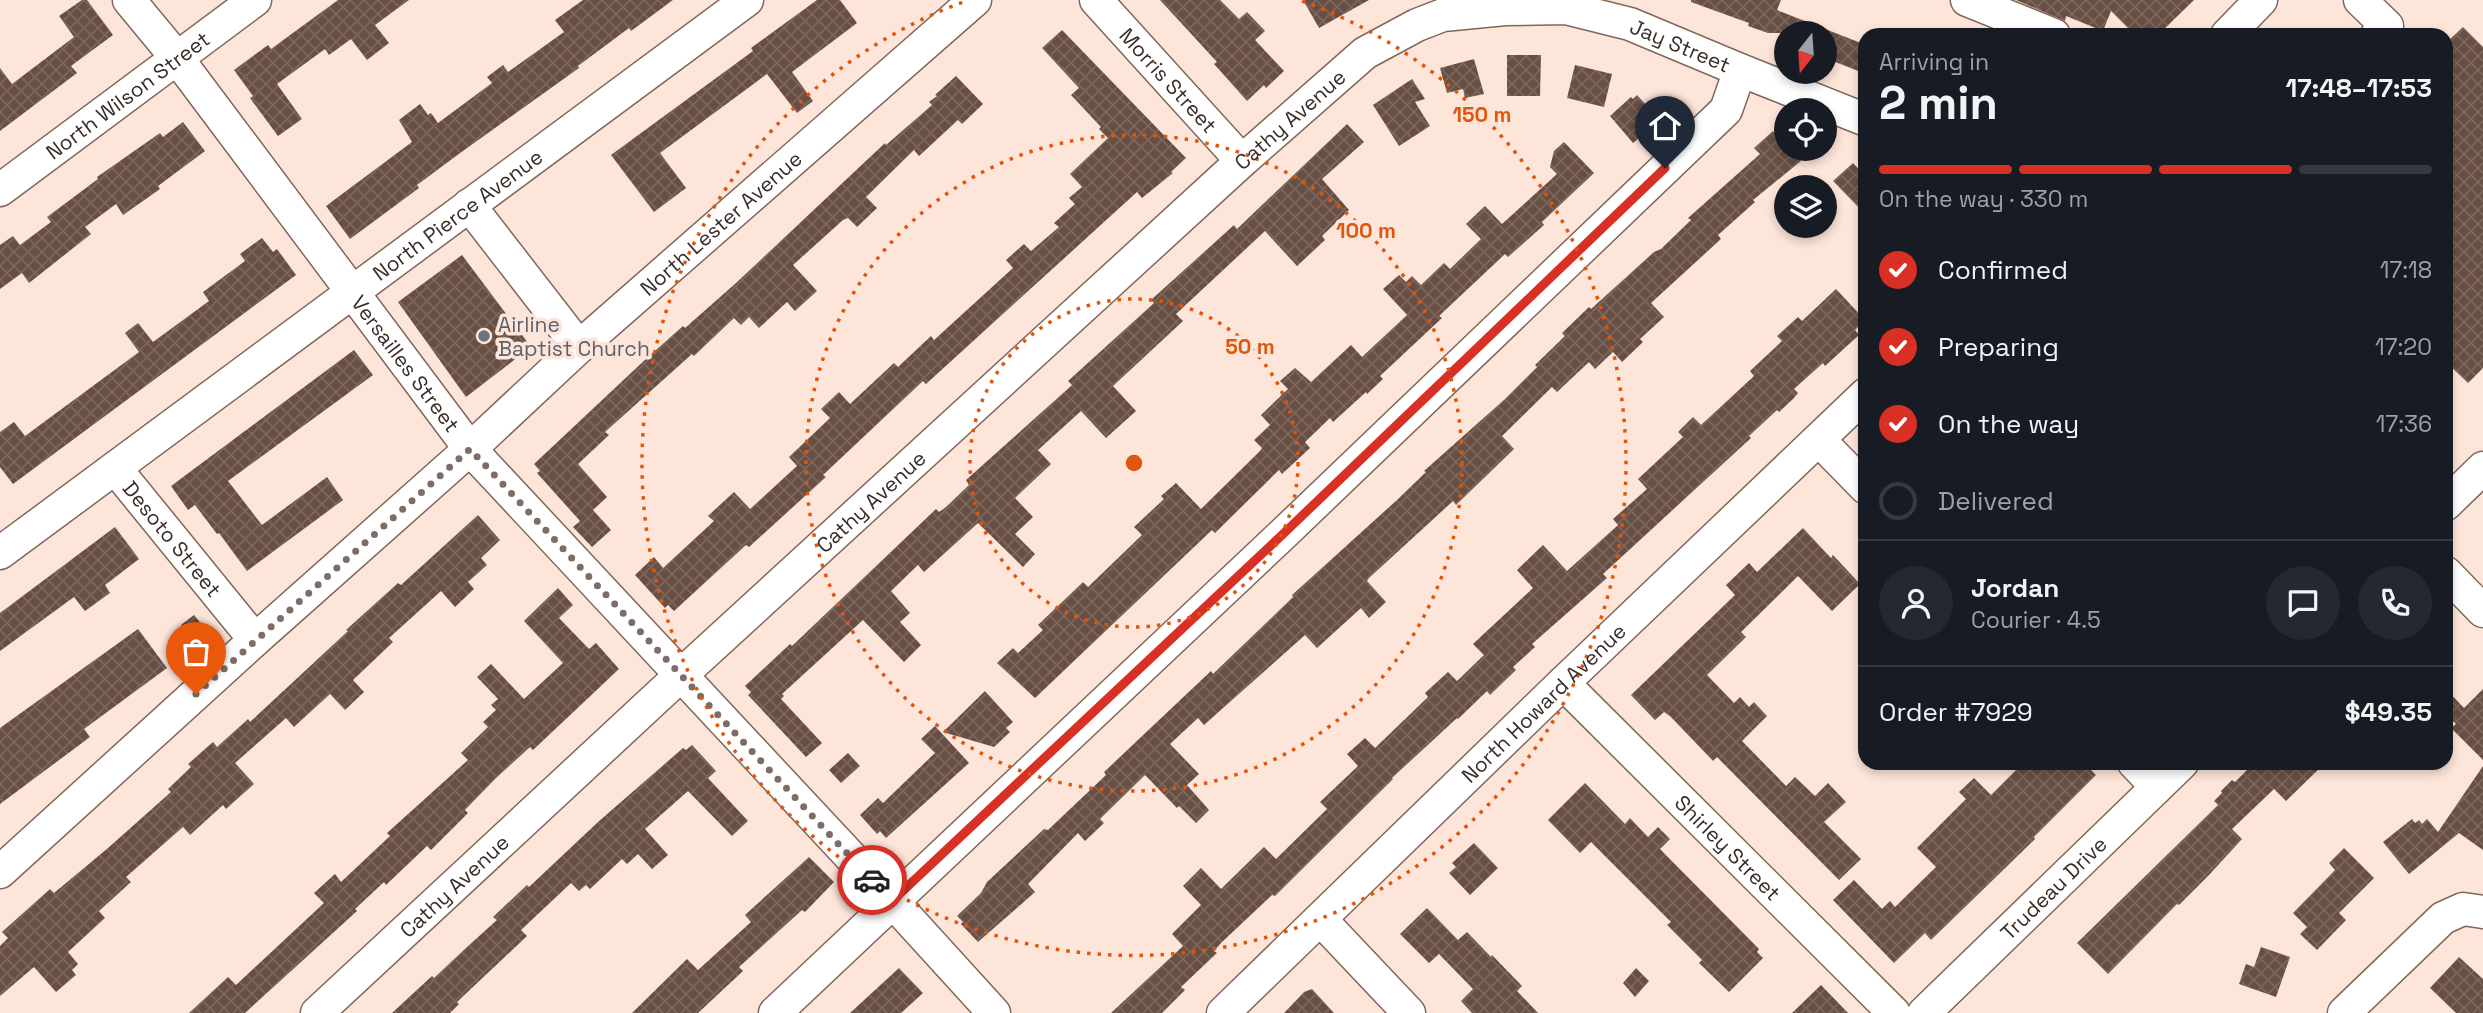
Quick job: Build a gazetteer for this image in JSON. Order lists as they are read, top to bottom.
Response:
{
  "streets": {
    "street": [
      "Jay Street",
      "Morris Street",
      "North Wilson Street",
      "Cathy Avenue",
      "North Pierce Avenue",
      "North Lester Avenue",
      "Versailles Street",
      "Desoto Street",
      "North Howard Avenue",
      "Shirley Street",
      "Trudeau Drive"
    ]
  },
  "crossings": [
    ["Jay Street", "Cathy Avenue"],
    ["Morris Street", "Cathy Avenue"],
    ["North Wilson Street", "Versailles Street"],
    ["Cathy Avenue", "Versailles Street"],
    ["North Pierce Avenue", "Versailles Street"],
    ["North Pierce Avenue", "Desoto Street"],
    ["North Lester Avenue", "Versailles Street"],
    ["North Lester Avenue", "Desoto Street"],
    ["North Howard Avenue", "Shirley Street"]
  ],
  "places": ["Airline Baptist Church"],
  "north": "bottom",
  "page": {
    "heading": ["2 min", "Arriving in", "17:48–17:53"],
    "panel": [
      "Jordan",
      "Courier · 4.5",
      "Order #7929",
      "$49.35"
    ],
    "bar": "On the way · 330 m",
    "list": [
      ["Confirmed", "17:18"],
      ["Preparing", "17:20"],
      ["On the way", "17:36"],
      "Delivered"
    ]
  },
  "rings": ["150 m", "100 m", "50 m"]
}
